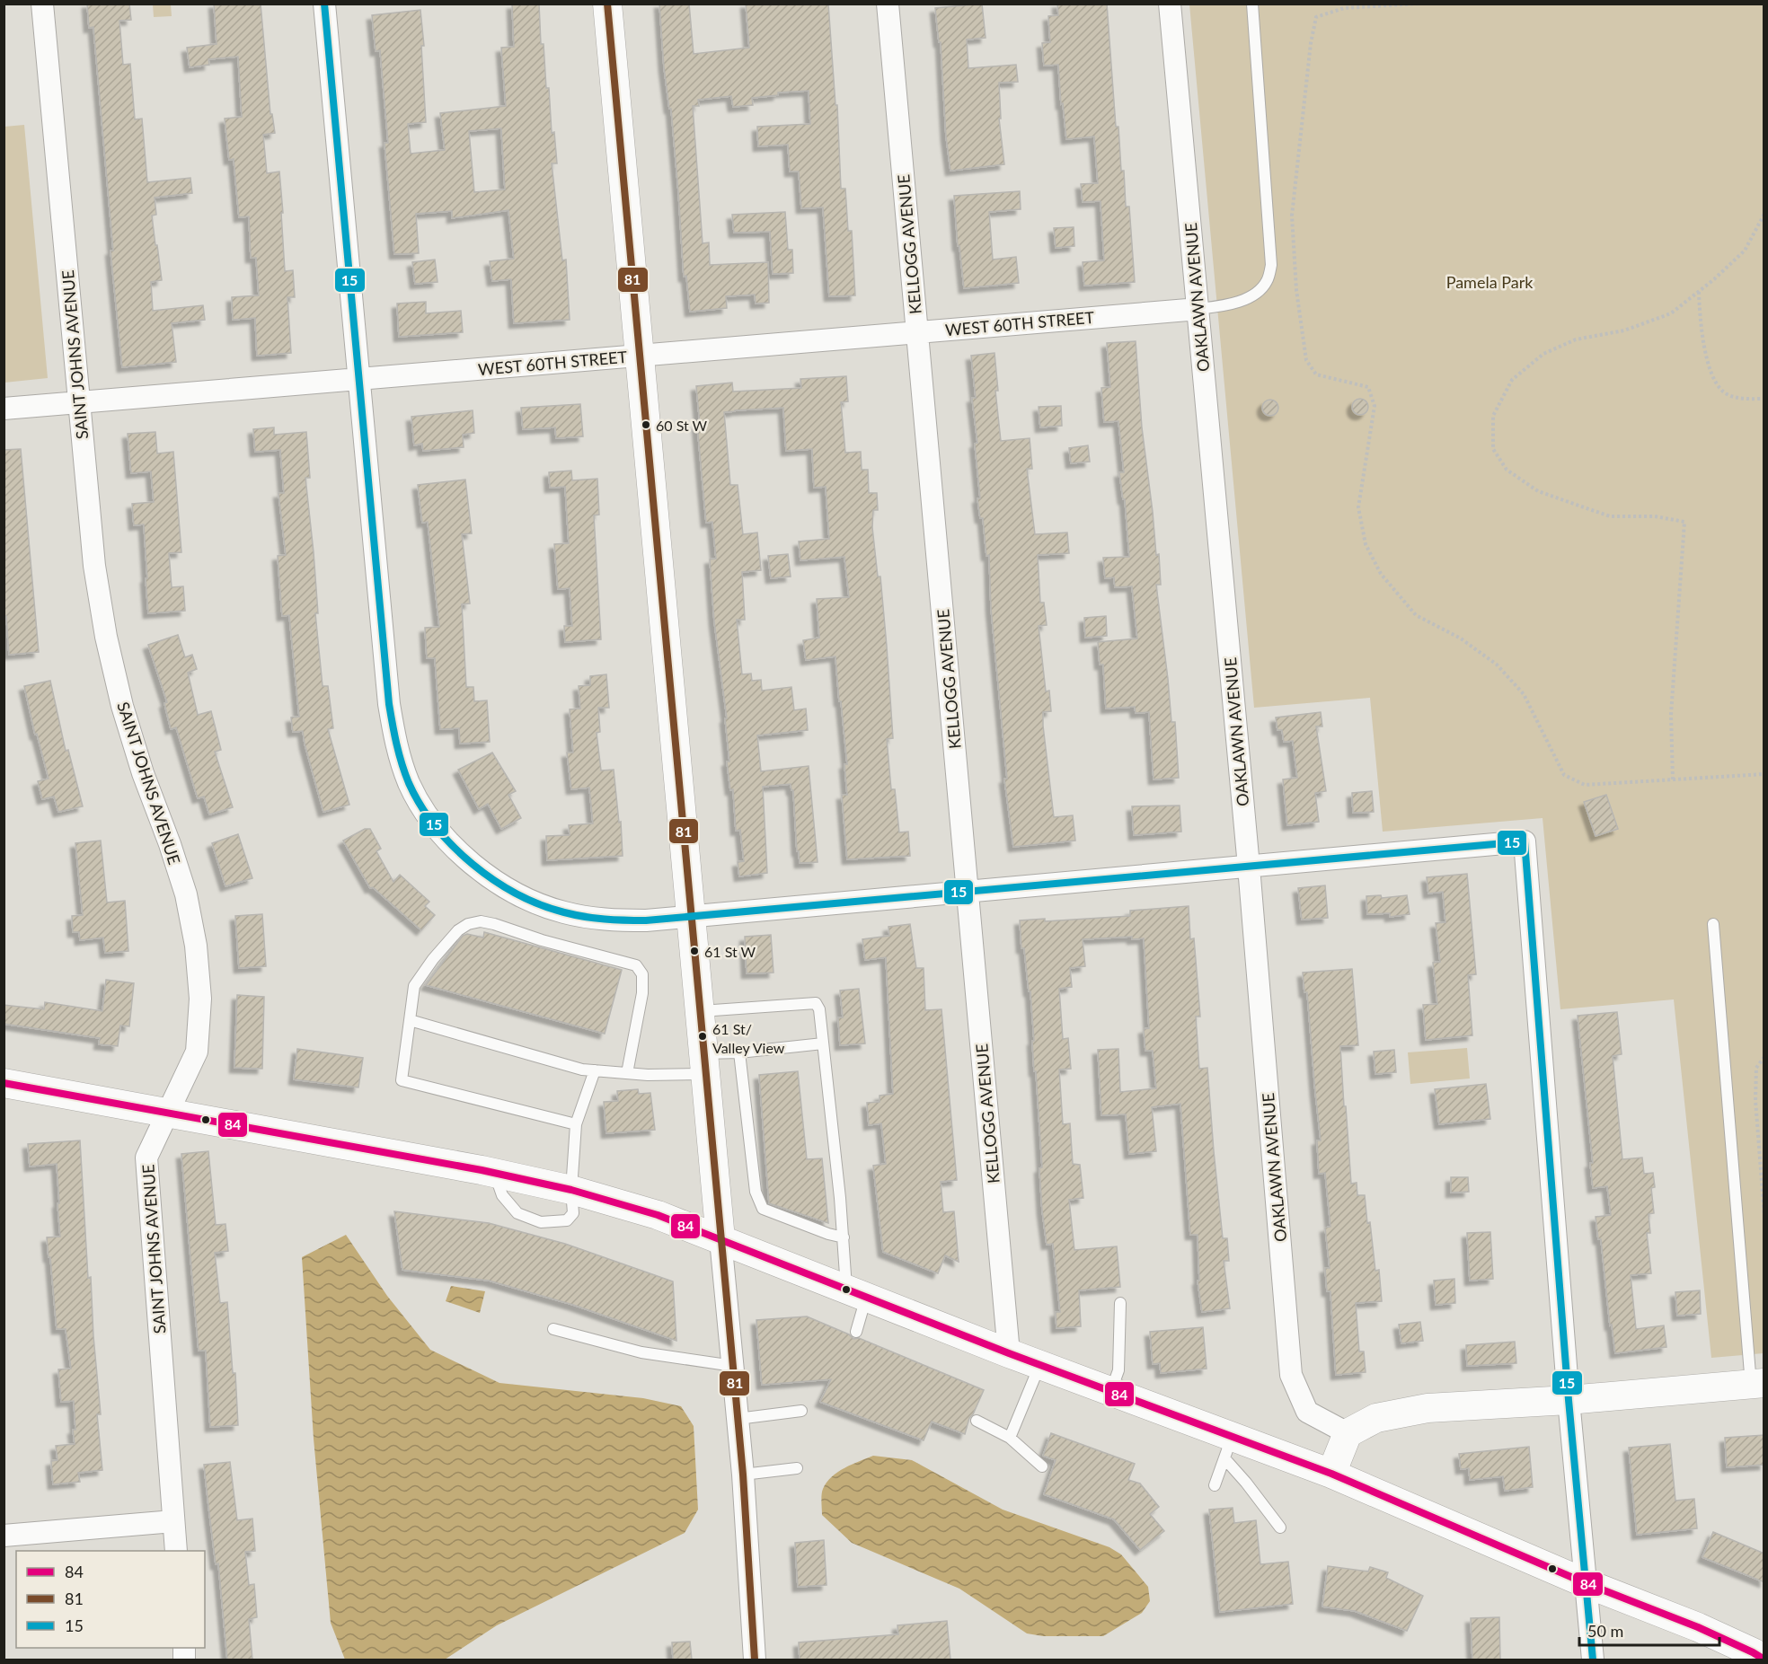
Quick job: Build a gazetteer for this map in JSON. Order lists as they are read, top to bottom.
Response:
{
  "streets": {
    "street": [
      "KELLOGG AVENUE",
      "OAKLAWN AVENUE",
      "WEST 60TH STREET",
      "SAINT JOHNS AVENUE"
    ]
  },
  "crossings": [
    ["KELLOGG AVENUE", "WEST 60TH STREET"],
    ["OAKLAWN AVENUE", "WEST 60TH STREET"],
    ["WEST 60TH STREET", "SAINT JOHNS AVENUE"]
  ],
  "parks": ["Pamela Park"],
  "places": ["60 St W", "61 St W", "61 St/ Valley View"],
  "lines": ["transit line 81", "transit line 15", "transit line 84"],
  "legend": ["84", "81", "15"],
  "scale_bar": "50 m"
}
